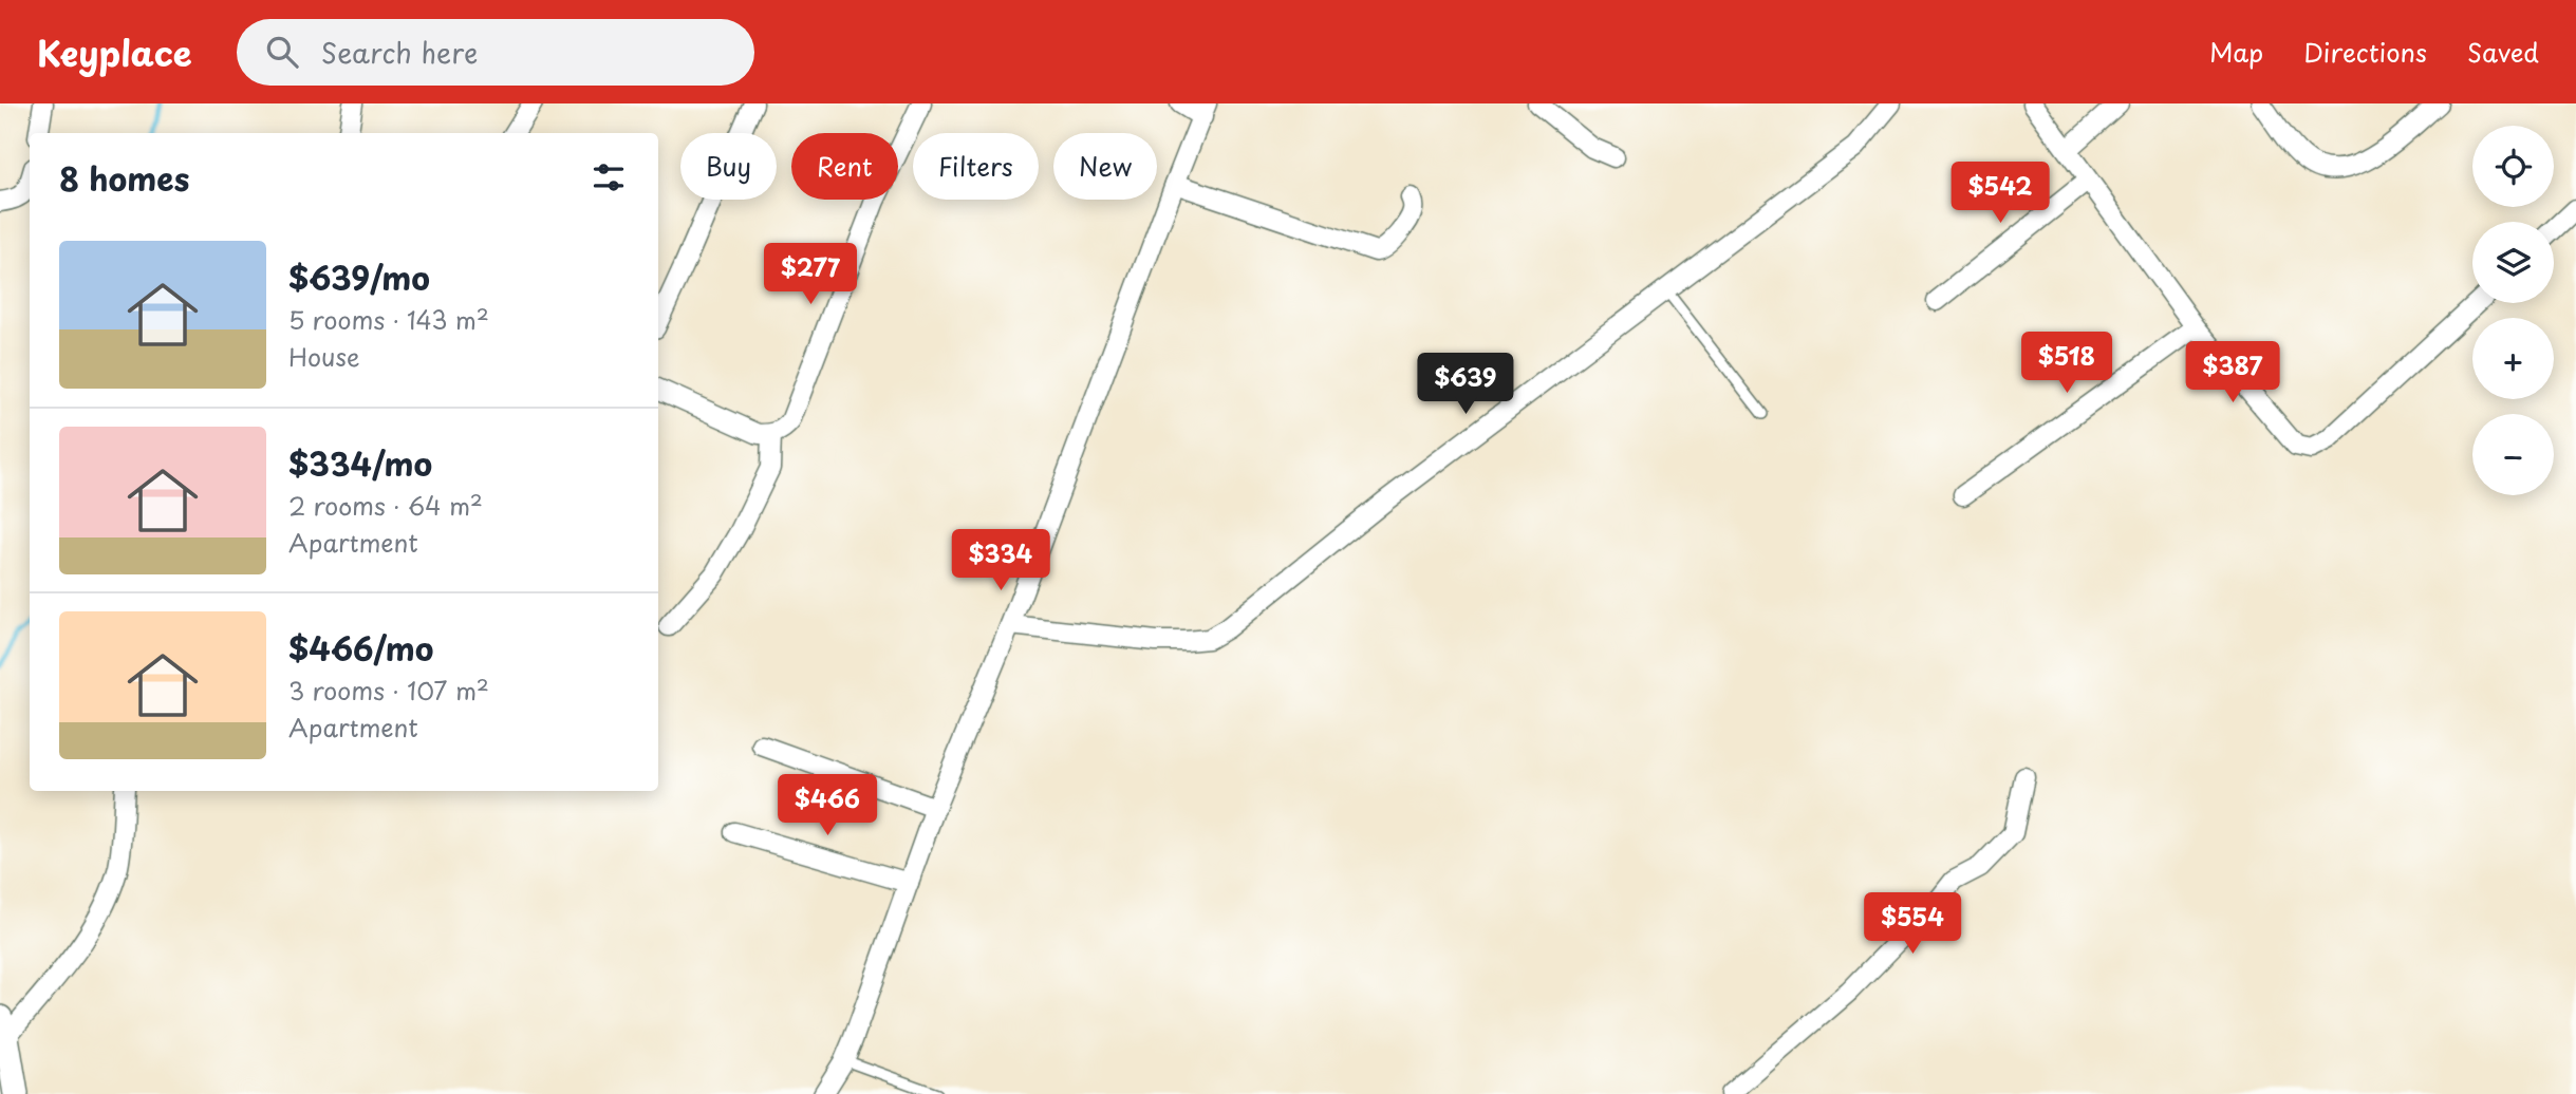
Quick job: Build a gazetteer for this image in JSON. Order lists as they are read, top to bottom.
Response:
{
  "page": {
    "header": "Keyplace",
    "search": "Search here",
    "nav": ["Map", "Directions", "Saved"],
    "map_buttons": ["+", "−"],
    "chip": [
      "Buy",
      "Rent",
      "Filters",
      "New"
    ],
    "heading": "8 homes",
    "price": [
      "$542",
      "$277",
      "$518",
      "$387",
      "$639",
      "$334",
      "$466",
      "$554"
    ],
    "list": [
      {
        "name": "$639/mo",
        "note": "5 rooms · 143 m² · House"
      },
      {
        "name": "$334/mo",
        "note": "2 rooms · 64 m² · Apartment"
      },
      {
        "name": "$466/mo",
        "note": "3 rooms · 107 m² · Apartment"
      }
    ]
  }
}
